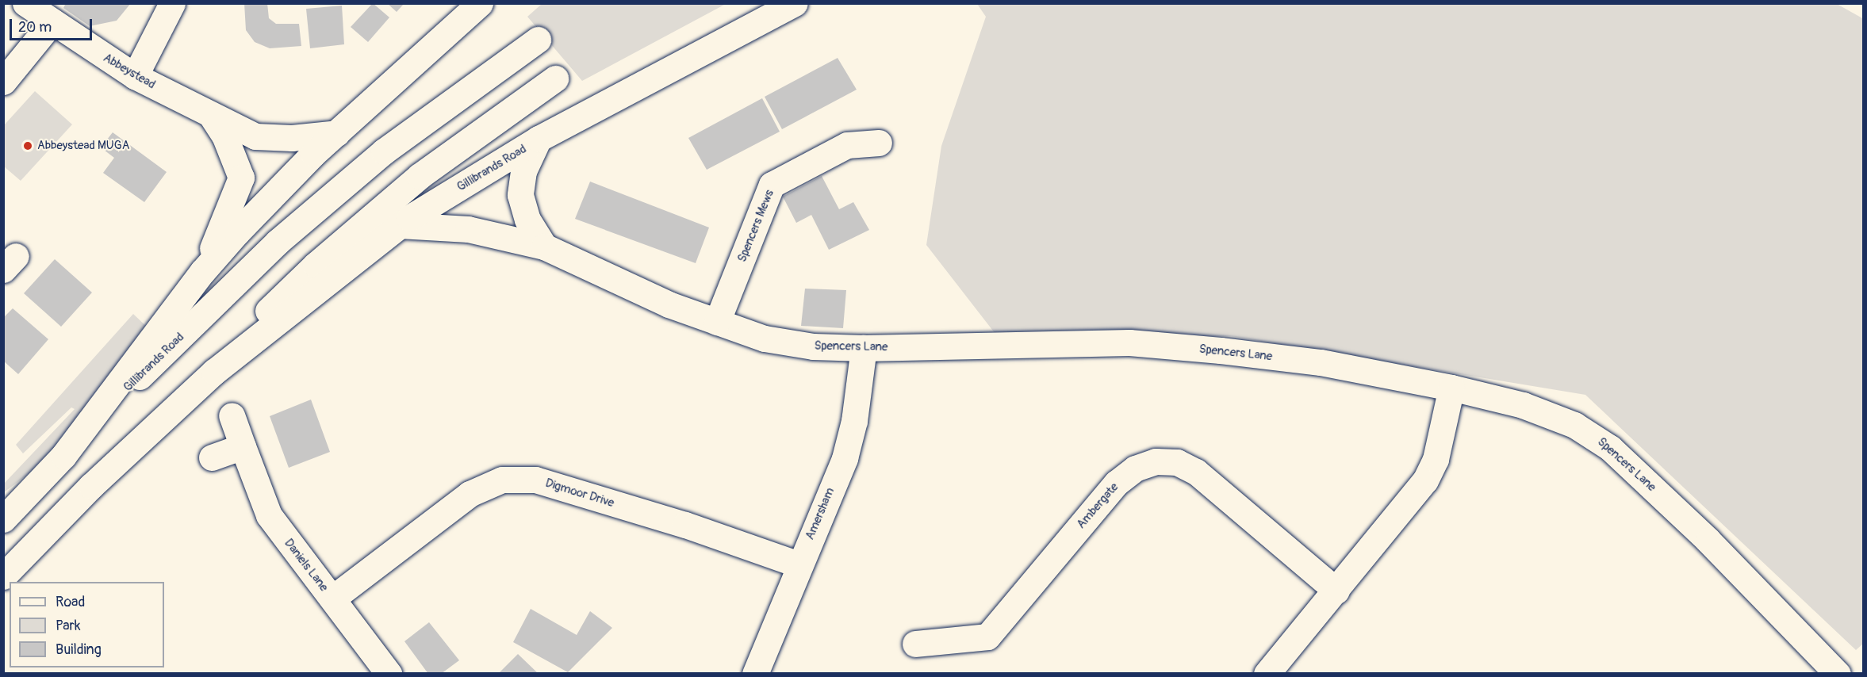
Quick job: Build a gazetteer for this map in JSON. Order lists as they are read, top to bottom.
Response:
{
  "streets": {
    "street": [
      "Abbeystead",
      "Gillibrands Road",
      "Spencers Mews",
      "Spencers Lane",
      "Digmoor Drive",
      "Ambergate",
      "Amersham",
      "Daniels Lane"
    ]
  },
  "crossings": [
    ["Abbeystead", "Gillibrands Road"],
    ["Gillibrands Road", "Spencers Lane"],
    ["Spencers Mews", "Spencers Lane"],
    ["Spencers Lane", "Amersham"],
    ["Digmoor Drive", "Amersham"],
    ["Digmoor Drive", "Daniels Lane"]
  ],
  "places": ["Abbeystead MUGA"],
  "legend": ["Road", "Park", "Building"],
  "scale_bar": "20 m"
}
